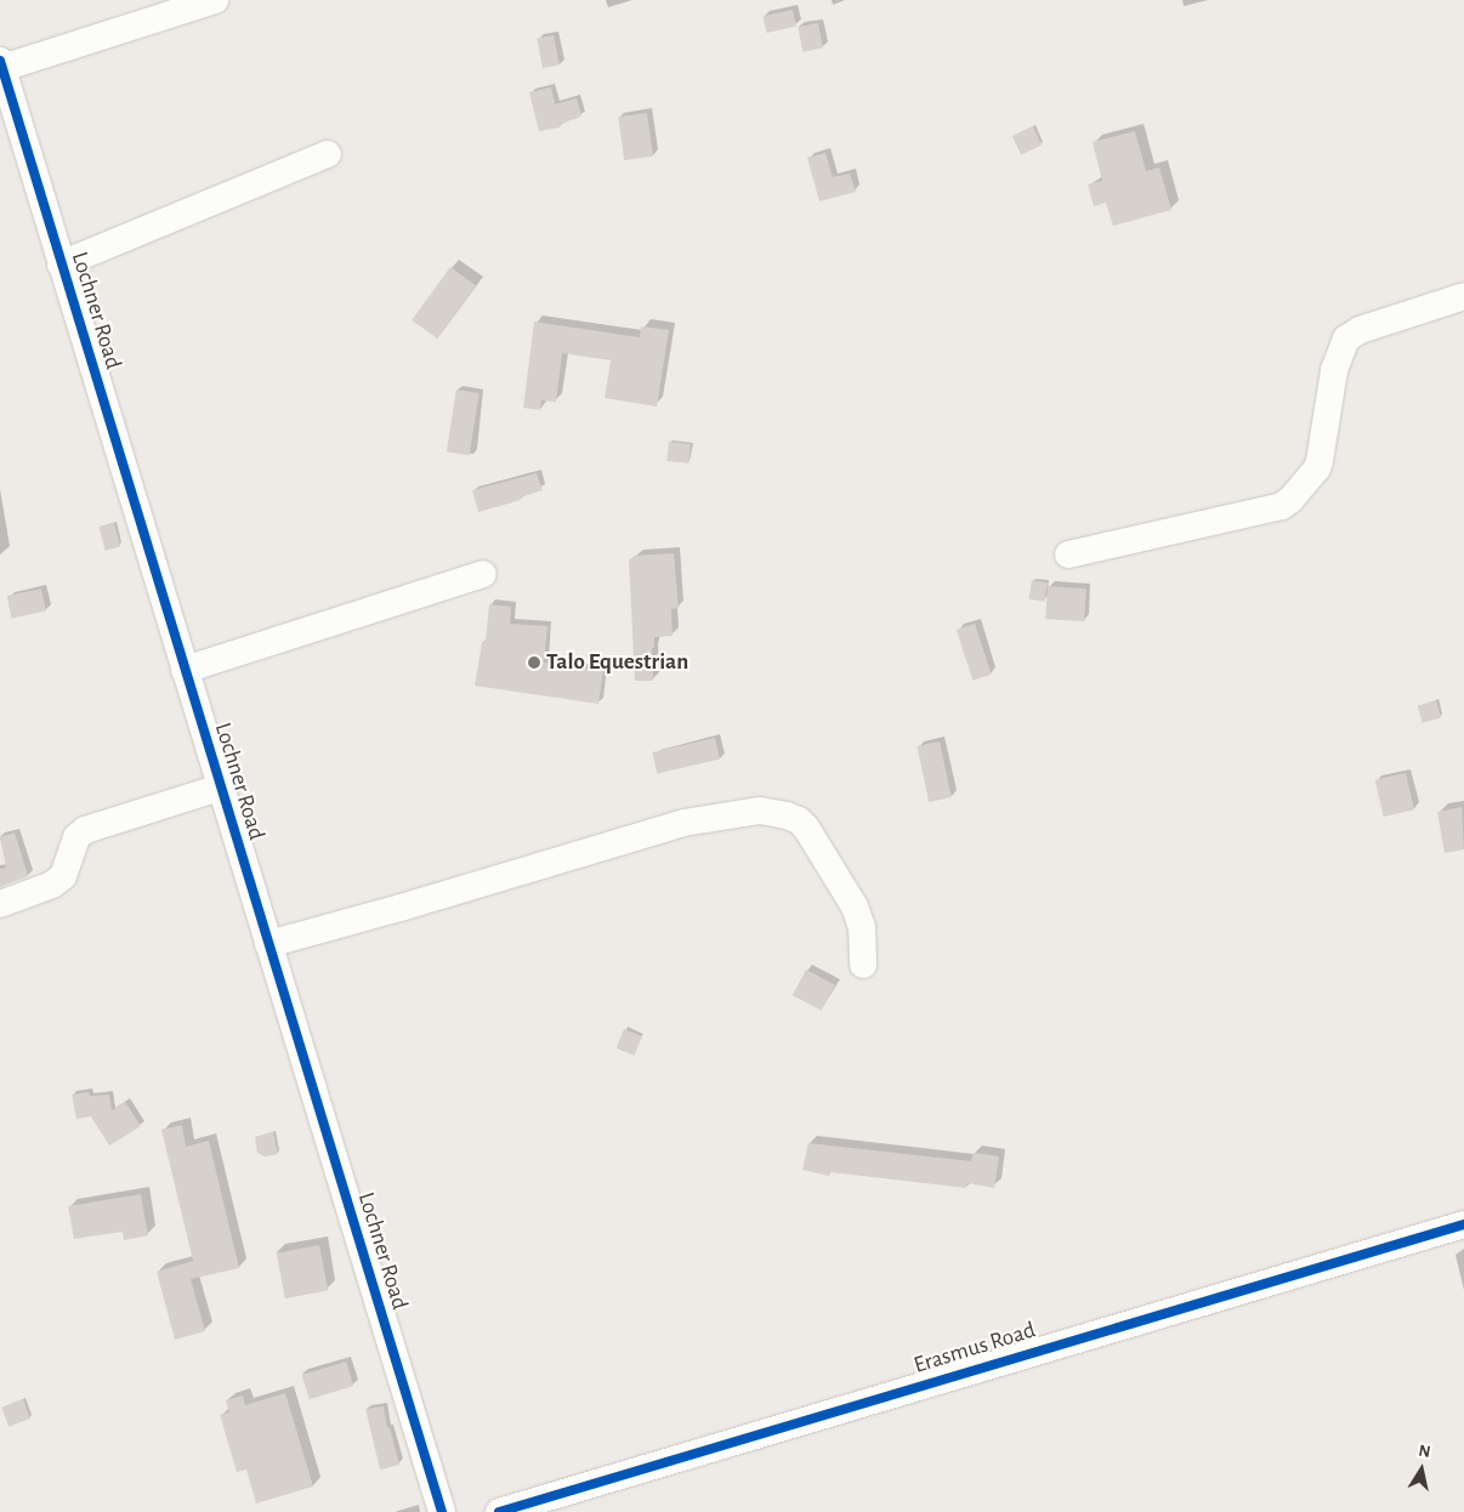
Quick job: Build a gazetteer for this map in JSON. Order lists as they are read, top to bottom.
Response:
{
  "streets": {
    "street": ["Lochner Road", "Erasmus Road"]
  },
  "places": ["Talo Equestrian"],
  "north": "top"
}
